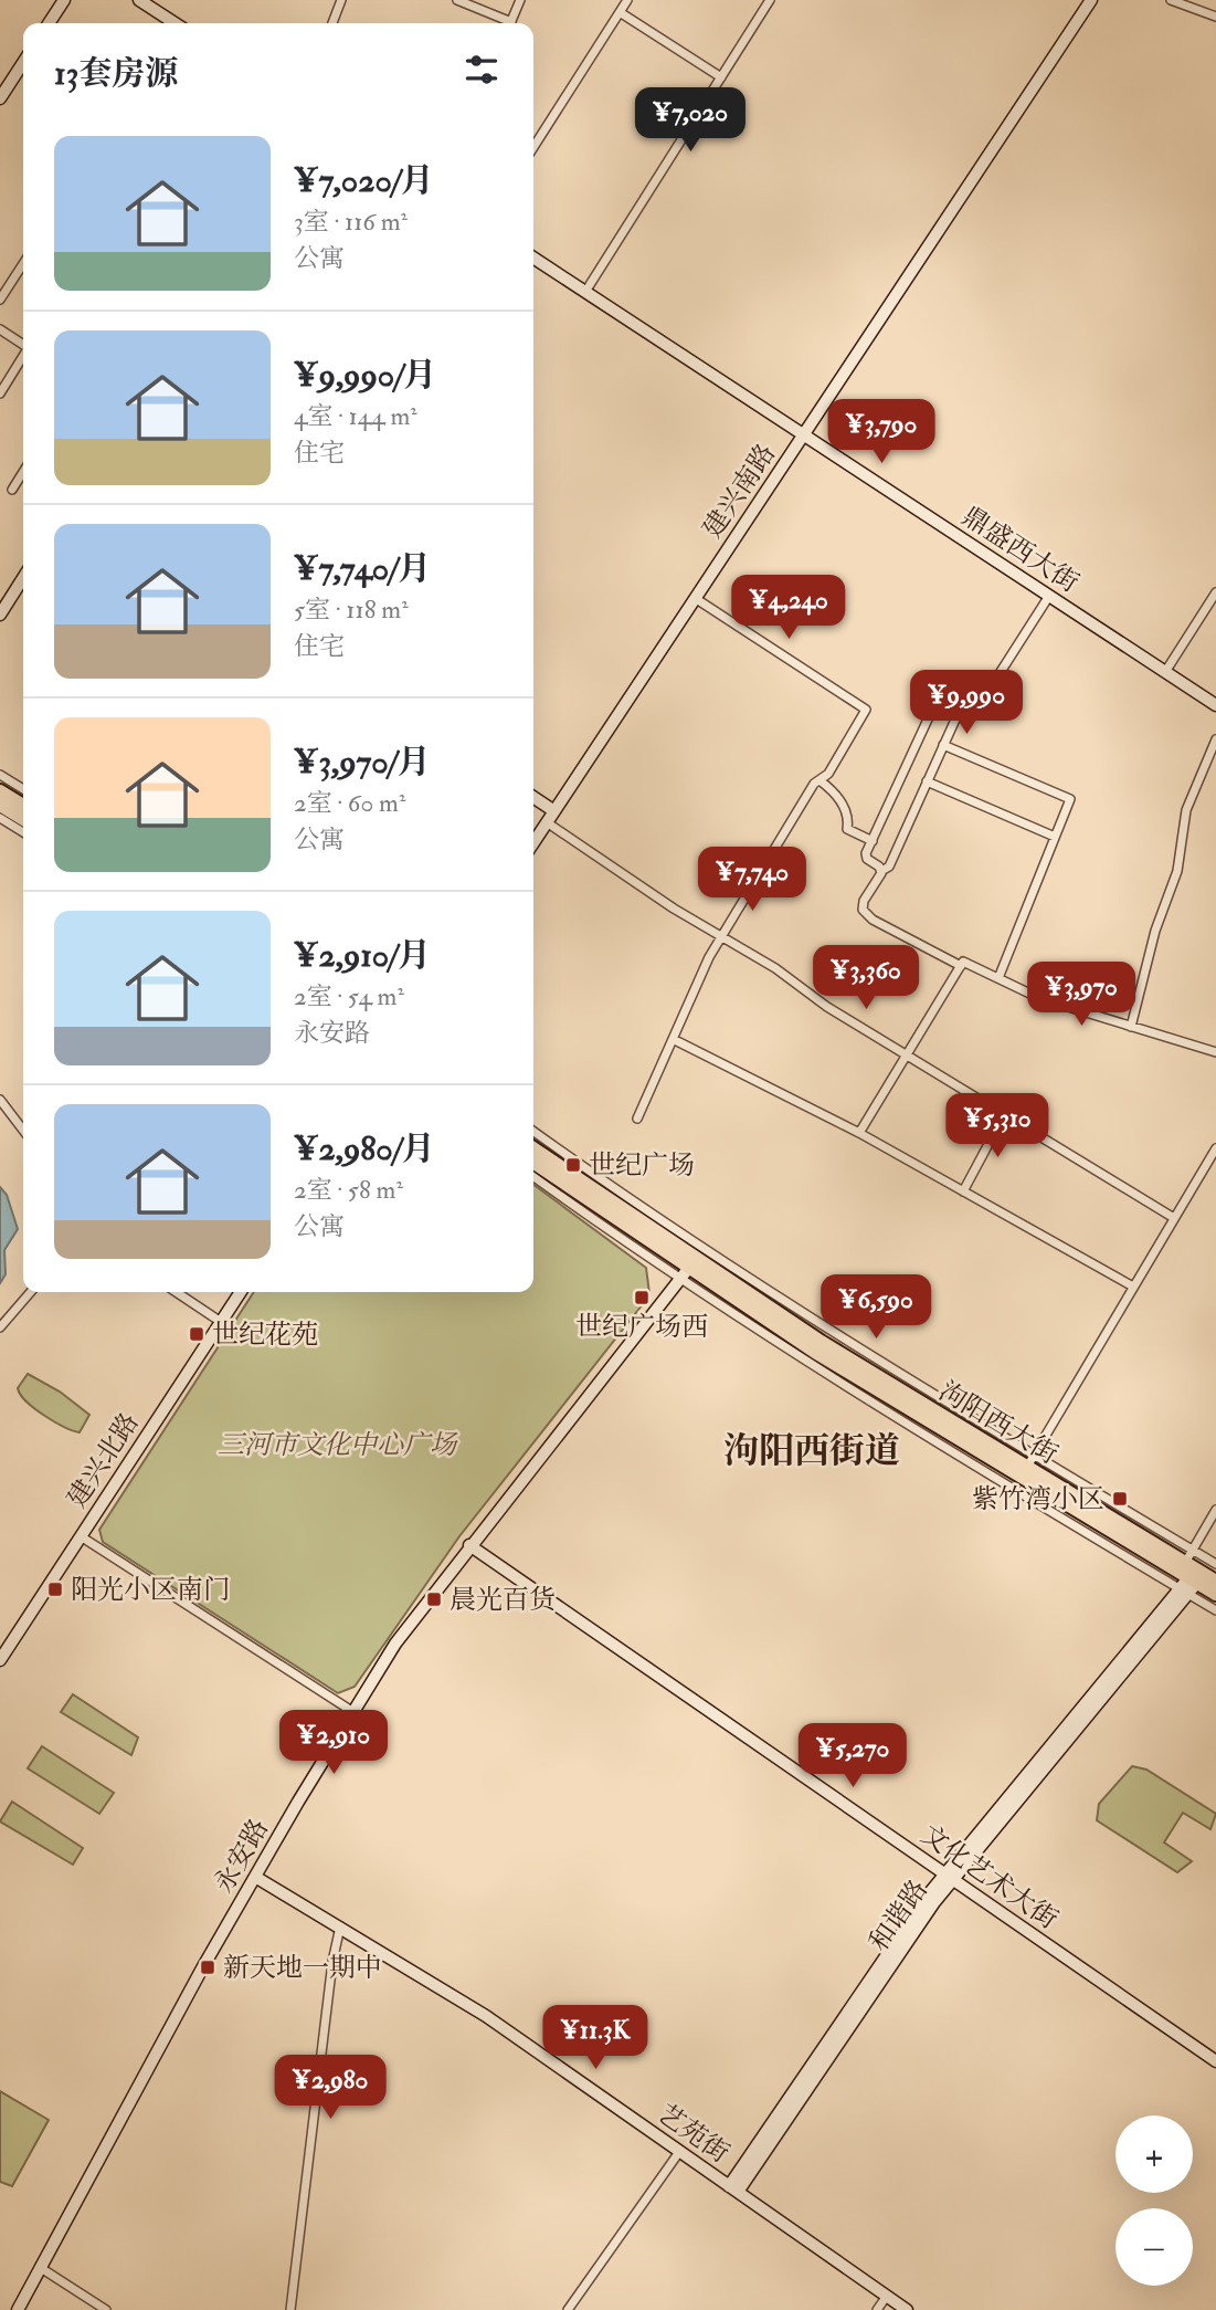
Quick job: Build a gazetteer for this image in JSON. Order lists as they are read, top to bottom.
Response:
{
  "streets": {
    "highway": ["泃阳西大街"],
    "street": [
      "建兴南路",
      "鼎盛西大街",
      "建兴北路",
      "永安路",
      "文化艺术大街",
      "和谐路",
      "艺苑街"
    ]
  },
  "crossings": [
    ["建兴南路", "鼎盛西大街"],
    ["泃阳西大街", "永安路"],
    ["泃阳西大街", "和谐路"],
    ["永安路", "文化艺术大街"],
    ["永安路", "艺苑街"],
    ["文化艺术大街", "和谐路"],
    ["和谐路", "艺苑街"]
  ],
  "districts": ["泃阳西街道"],
  "parks": ["三河市文化中心广场"],
  "places": {
    "transit": [
      "世纪广场",
      "世纪广场西",
      "世纪花苑",
      "紫竹湾小区",
      "阳光小区南门",
      "晨光百货",
      "新天地一期中"
    ]
  },
  "page": {
    "heading": "13套房源",
    "price": [
      "¥7,020",
      "¥3,790",
      "¥4,240",
      "¥9,990",
      "¥7,740",
      "¥3,360",
      "¥3,970",
      "¥5,310",
      "¥6,590",
      "¥2,910",
      "¥5,270",
      "¥11.3K",
      "¥2,980"
    ],
    "list": [
      {
        "name": "¥7,020/月",
        "note": "3室 · 116 m² · 公寓"
      },
      {
        "name": "¥9,990/月",
        "note": "4室 · 144 m² · 住宅"
      },
      {
        "name": "¥7,740/月",
        "note": "5室 · 118 m² · 住宅"
      },
      {
        "name": "¥3,970/月",
        "note": "2室 · 60 m² · 公寓"
      },
      {
        "name": "¥2,910/月",
        "note": "2室 · 54 m² · 永安路"
      },
      {
        "name": "¥2,980/月",
        "note": "2室 · 58 m² · 公寓"
      }
    ],
    "map_buttons": ["+", "−"]
  }
}
